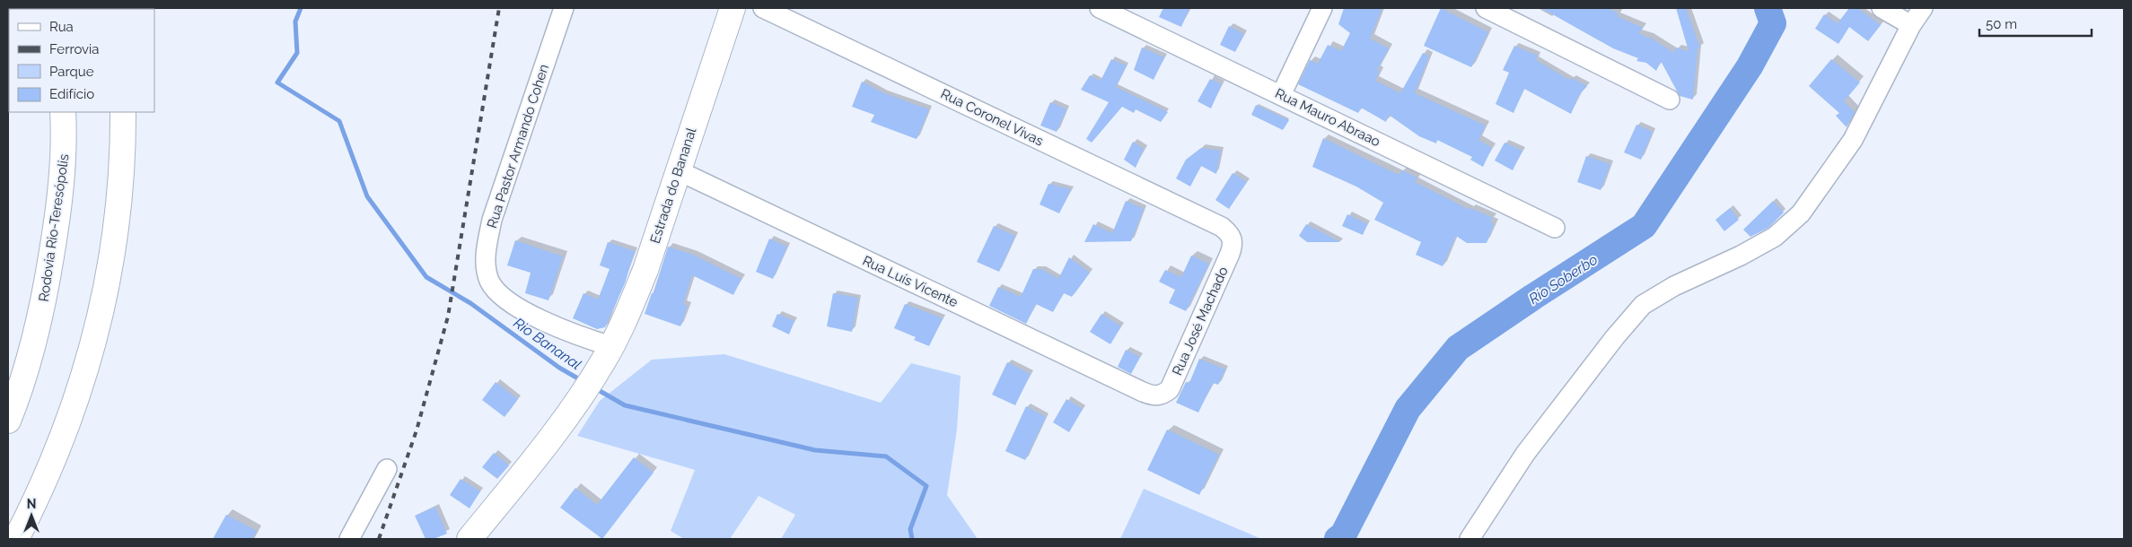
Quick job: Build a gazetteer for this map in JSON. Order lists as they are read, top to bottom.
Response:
{
  "streets": {
    "main road": ["Estrada do Bananal", "Rodovia Rio-Teresópolis"],
    "street": [
      "Rua Coronel Vivas",
      "Rua Mauro Abraao",
      "Rua Pastor Armando Cohen",
      "Rua Luís Vicente",
      "Rua José Machado"
    ]
  },
  "crossings": [
    ["Rua Coronel Vivas", "Rua José Machado"],
    ["Rua Pastor Armando Cohen", "Estrada do Bananal"],
    ["Estrada do Bananal", "Rua Luís Vicente"],
    ["Rua Luís Vicente", "Rua José Machado"]
  ],
  "water": ["Rio Soberbo", "Rio Bananal"],
  "legend": [
    "Rua",
    "Ferrovia",
    "Parque",
    "Edifício"
  ],
  "scale_bar": "50 m",
  "north": "top"
}
